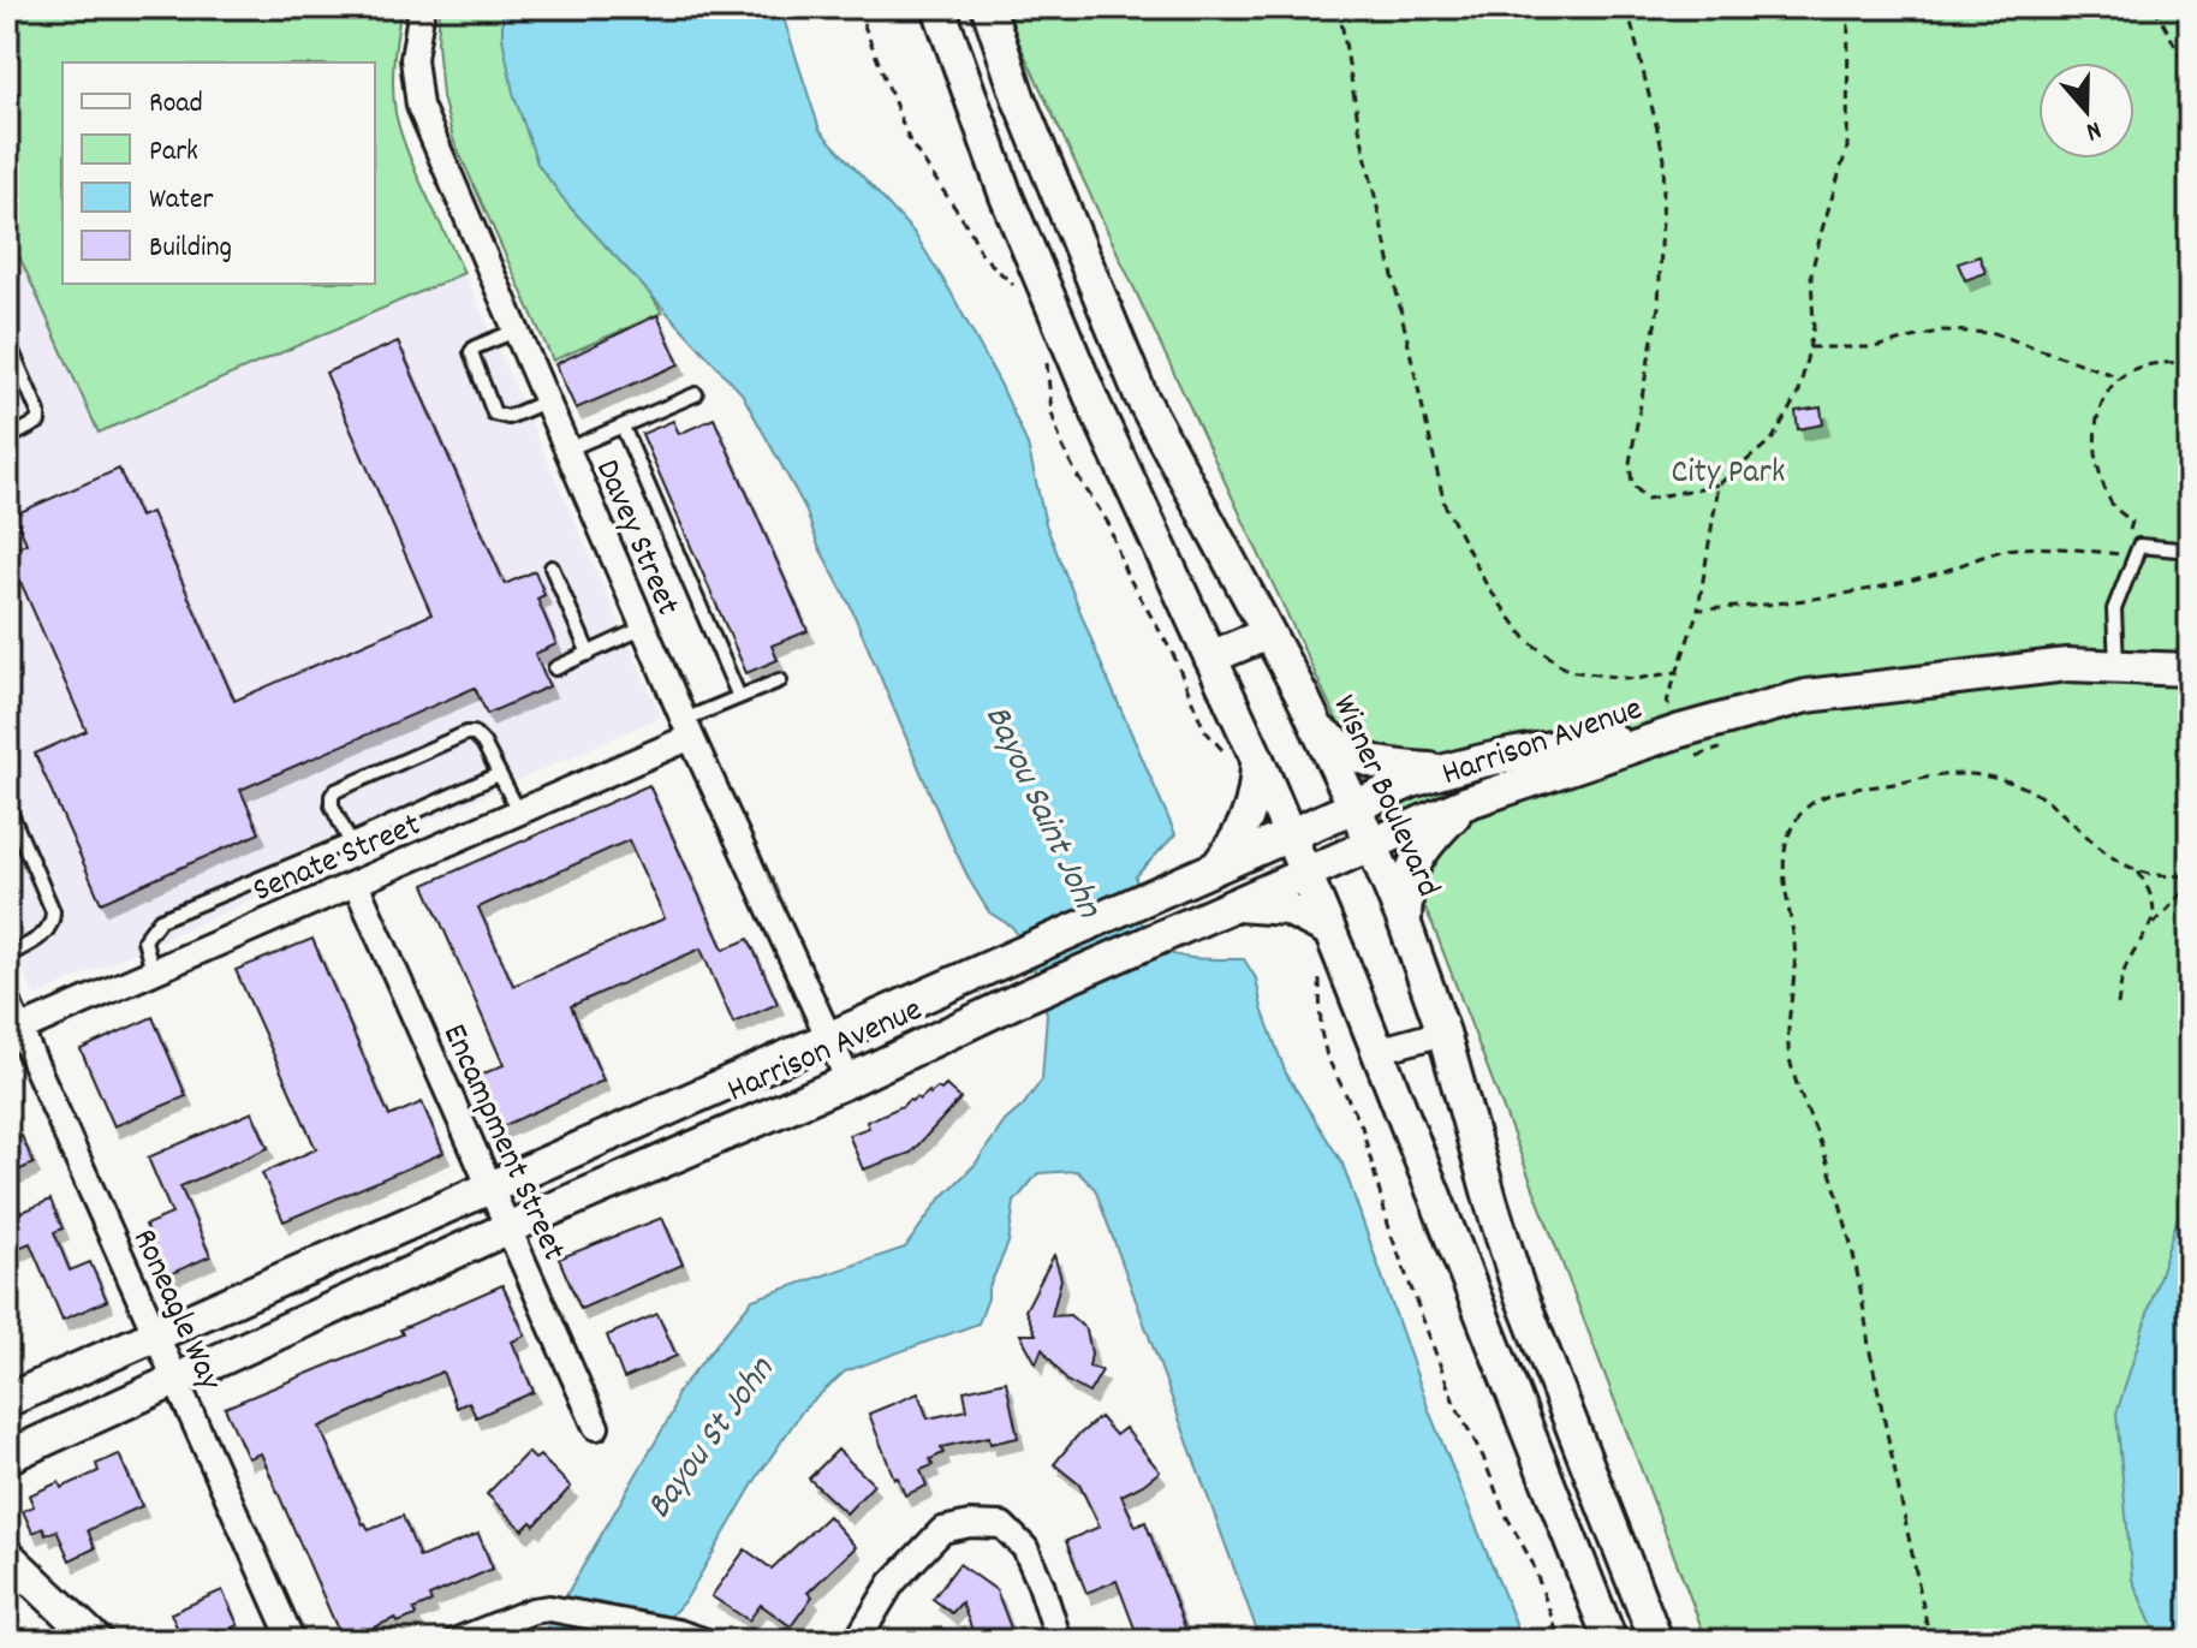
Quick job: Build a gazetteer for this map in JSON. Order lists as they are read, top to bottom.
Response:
{
  "streets": {
    "street": [
      "Davey Street",
      "Harrison Avenue",
      "Wisner Boulevard",
      "Senate Street",
      "Encampment Street",
      "Roneagle Way"
    ]
  },
  "crossings": [
    ["Davey Street", "Harrison Avenue"],
    ["Davey Street", "Senate Street"],
    ["Harrison Avenue", "Wisner Boulevard"],
    ["Harrison Avenue", "Encampment Street"],
    ["Harrison Avenue", "Roneagle Way"],
    ["Senate Street", "Encampment Street"],
    ["Senate Street", "Roneagle Way"]
  ],
  "water": ["Bayou Saint John", "Bayou St John"],
  "parks": ["City Park"],
  "legend": [
    "Road",
    "Park",
    "Water",
    "Building"
  ],
  "north": "bottom"
}
